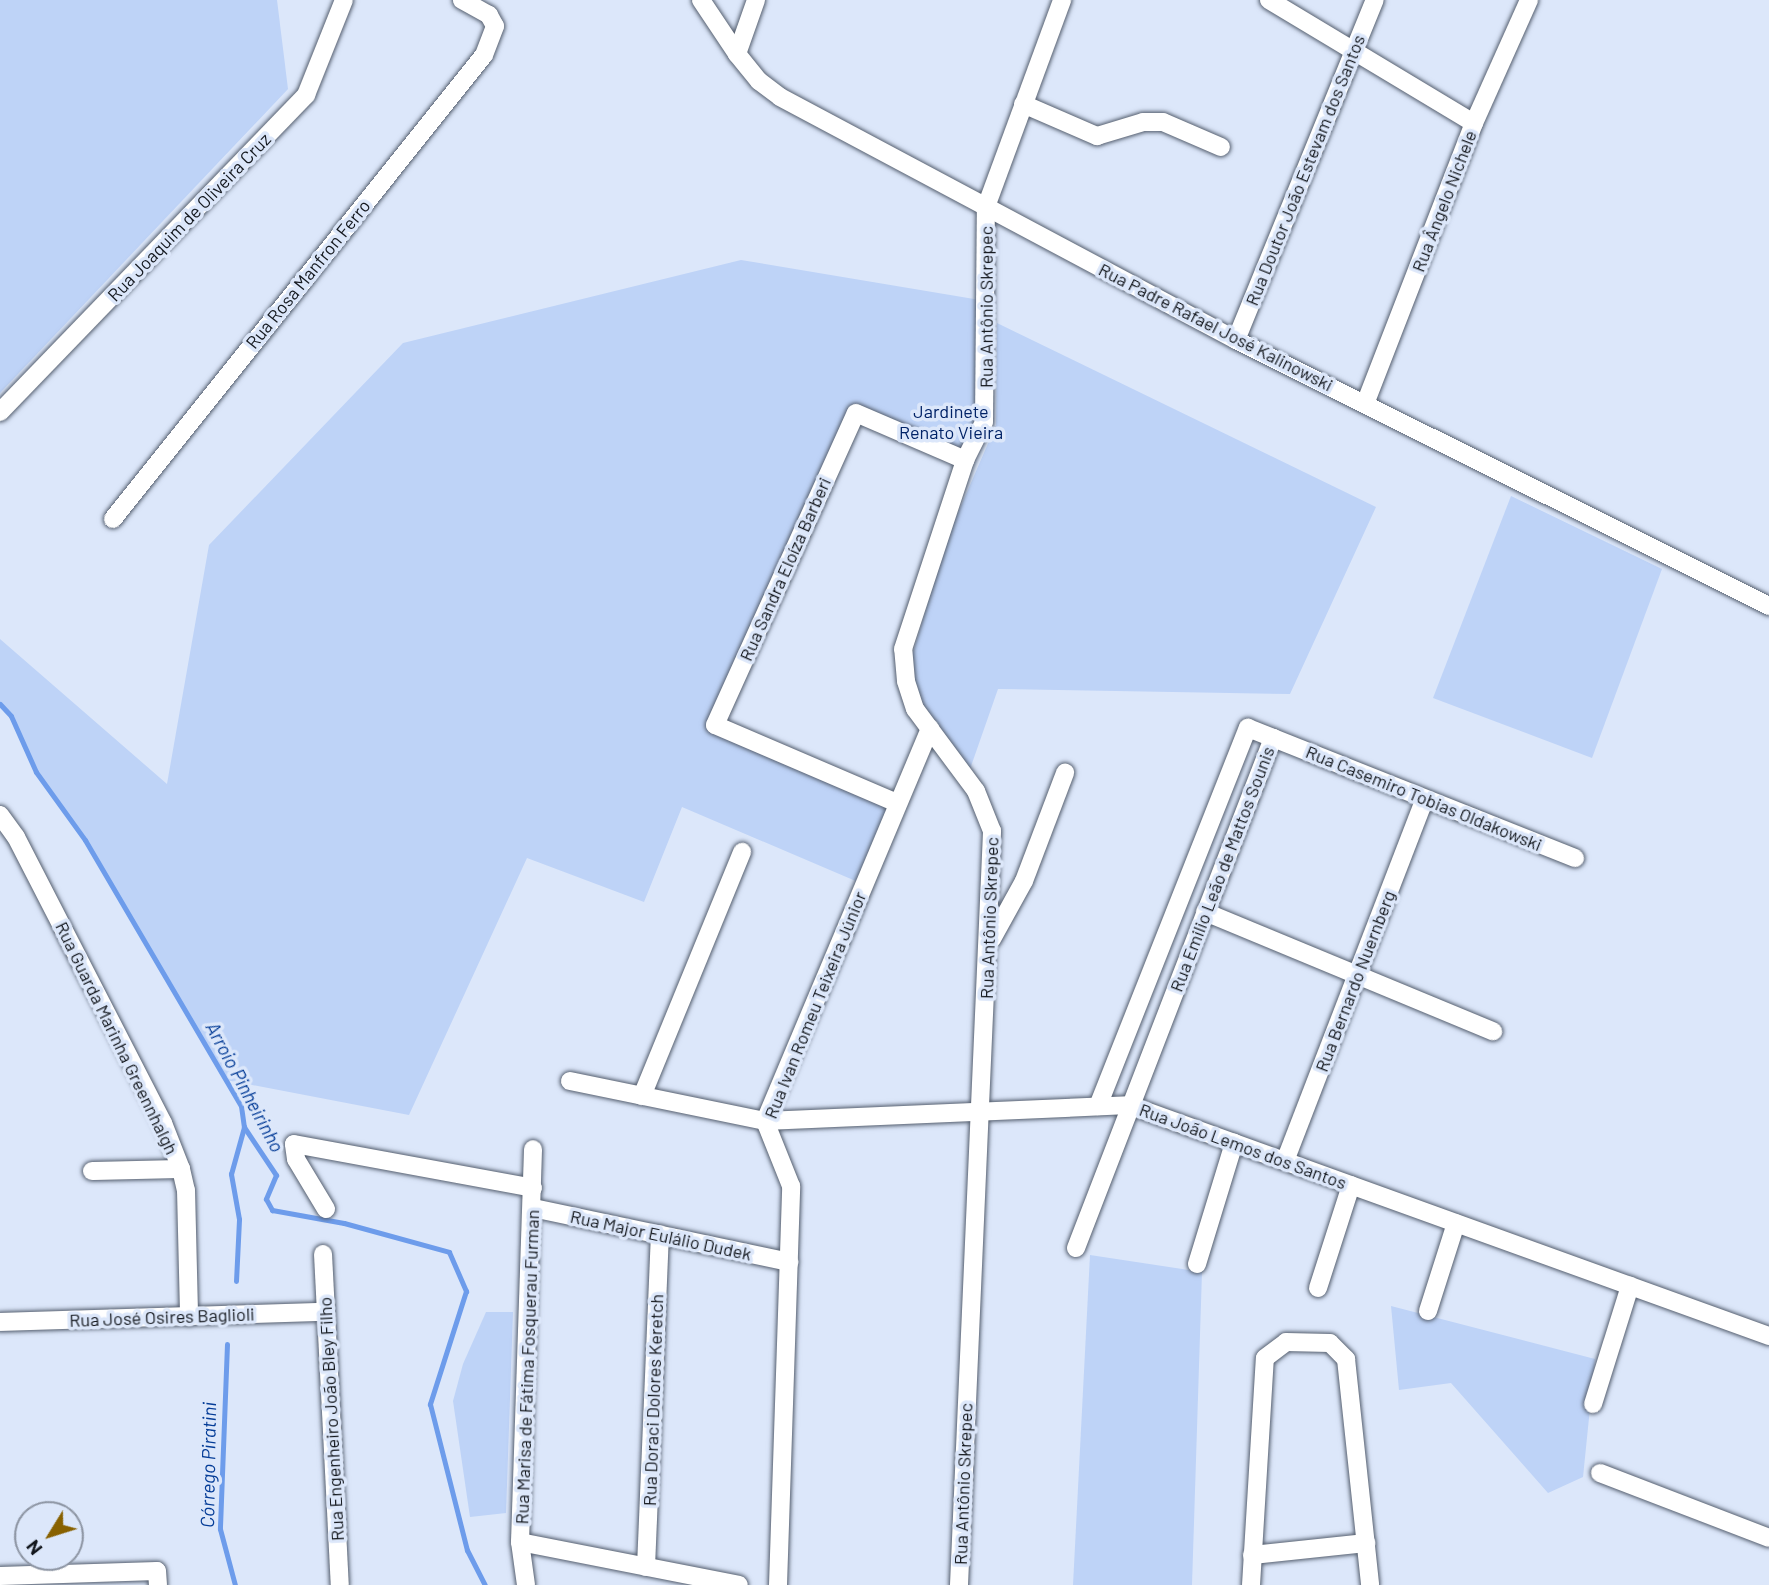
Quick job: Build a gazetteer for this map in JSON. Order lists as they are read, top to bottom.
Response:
{
  "streets": {
    "street": [
      "Rua Doutor João Estevam dos Santos",
      "Rua Ângelo Nichele",
      "Rua Joaquim de Oliveira Cruz",
      "Rua Rosa Manfron Ferro",
      "Rua Antônio Skrepec",
      "Rua Padre Rafael José Kalinowski",
      "Rua Sandra Eloíza Barberi",
      "Rua Casemiro Tobias Oldakowski",
      "Rua Emilio Leão de Mattos Sounis",
      "Rua Bernardo Nuernberg",
      "Rua Ivan Romeu Teixeira Júnior",
      "Rua Guarda Marinha Greennhalgh",
      "Rua João Lemos dos Santos",
      "Rua Major Eulálio Dudek",
      "Rua José Osires Baglioli",
      "Rua Marisa de Fátima Fosquerau Furman",
      "Rua Doraci Dolores Keretch",
      "Rua Engenheiro João Bley Filho"
    ]
  },
  "crossings": [
    ["Rua Doutor João Estevam dos Santos", "Rua Padre Rafael José Kalinowski"],
    ["Rua Ângelo Nichele", "Rua Padre Rafael José Kalinowski"],
    ["Rua Antônio Skrepec", "Rua Padre Rafael José Kalinowski"],
    ["Rua Antônio Skrepec", "Rua Sandra Eloíza Barberi"],
    ["Rua Antônio Skrepec", "Rua Ivan Romeu Teixeira Júnior"],
    ["Rua Antônio Skrepec", "Rua João Lemos dos Santos"],
    ["Rua Sandra Eloíza Barberi", "Rua Ivan Romeu Teixeira Júnior"],
    ["Rua Casemiro Tobias Oldakowski", "Rua Emilio Leão de Mattos Sounis"],
    ["Rua Casemiro Tobias Oldakowski", "Rua Bernardo Nuernberg"],
    ["Rua Emilio Leão de Mattos Sounis", "Rua João Lemos dos Santos"],
    ["Rua Bernardo Nuernberg", "Rua João Lemos dos Santos"],
    ["Rua Ivan Romeu Teixeira Júnior", "Rua João Lemos dos Santos"],
    ["Rua Ivan Romeu Teixeira Júnior", "Rua Major Eulálio Dudek"],
    ["Rua Guarda Marinha Greennhalgh", "Rua José Osires Baglioli"],
    ["Rua Major Eulálio Dudek", "Rua Marisa de Fátima Fosquerau Furman"],
    ["Rua Major Eulálio Dudek", "Rua Doraci Dolores Keretch"],
    ["Rua José Osires Baglioli", "Rua Engenheiro João Bley Filho"]
  ],
  "water": ["Arroio Pinheirinho", "Córrego Piratini"],
  "parks": ["Jardinete Renato Vieira"],
  "north": "bottom left"
}
